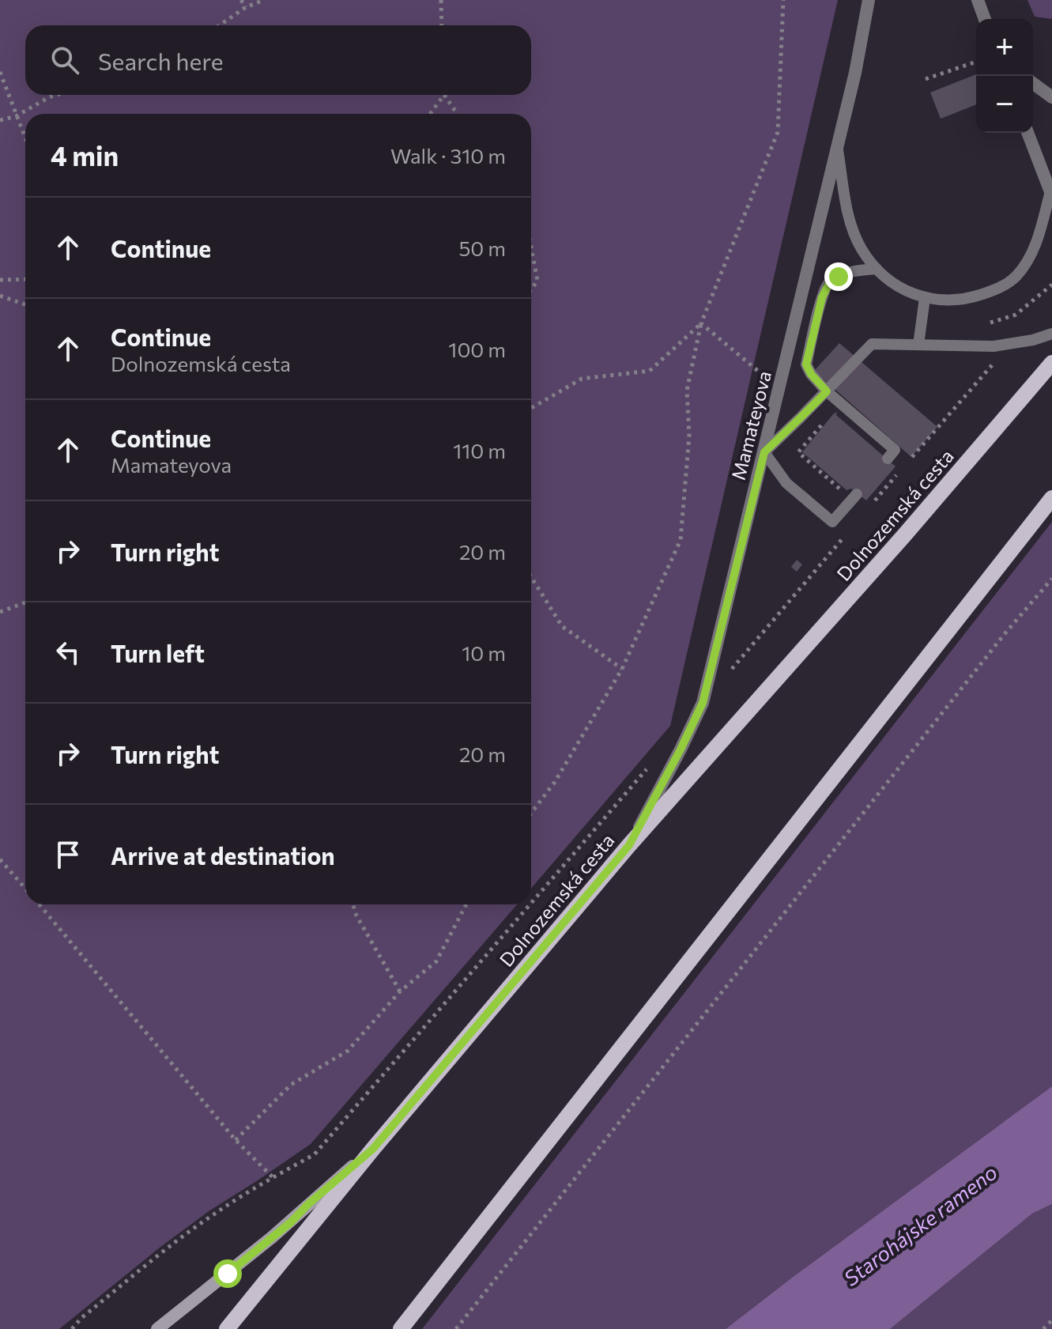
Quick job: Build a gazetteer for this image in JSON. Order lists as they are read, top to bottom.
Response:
{
  "streets": {
    "main road": ["Dolnozemská cesta"],
    "street": ["Mamateyova"]
  },
  "crossings": [
    ["Mamateyova", "Dolnozemská cesta"]
  ],
  "water": ["Starohájske rameno"],
  "page": {
    "map_buttons": ["+", "−"],
    "search": "Search here",
    "heading": ["4 min", "Walk · 310 m"],
    "list": [
      ["Continue", "50 m"],
      ["Continue", "Dolnozemská cesta", "100 m"],
      ["Continue", "Mamateyova", "110 m"],
      ["Turn right", "20 m"],
      ["Turn left", "10 m"],
      ["Turn right", "20 m"],
      "Arrive at destination"
    ]
  }
}
